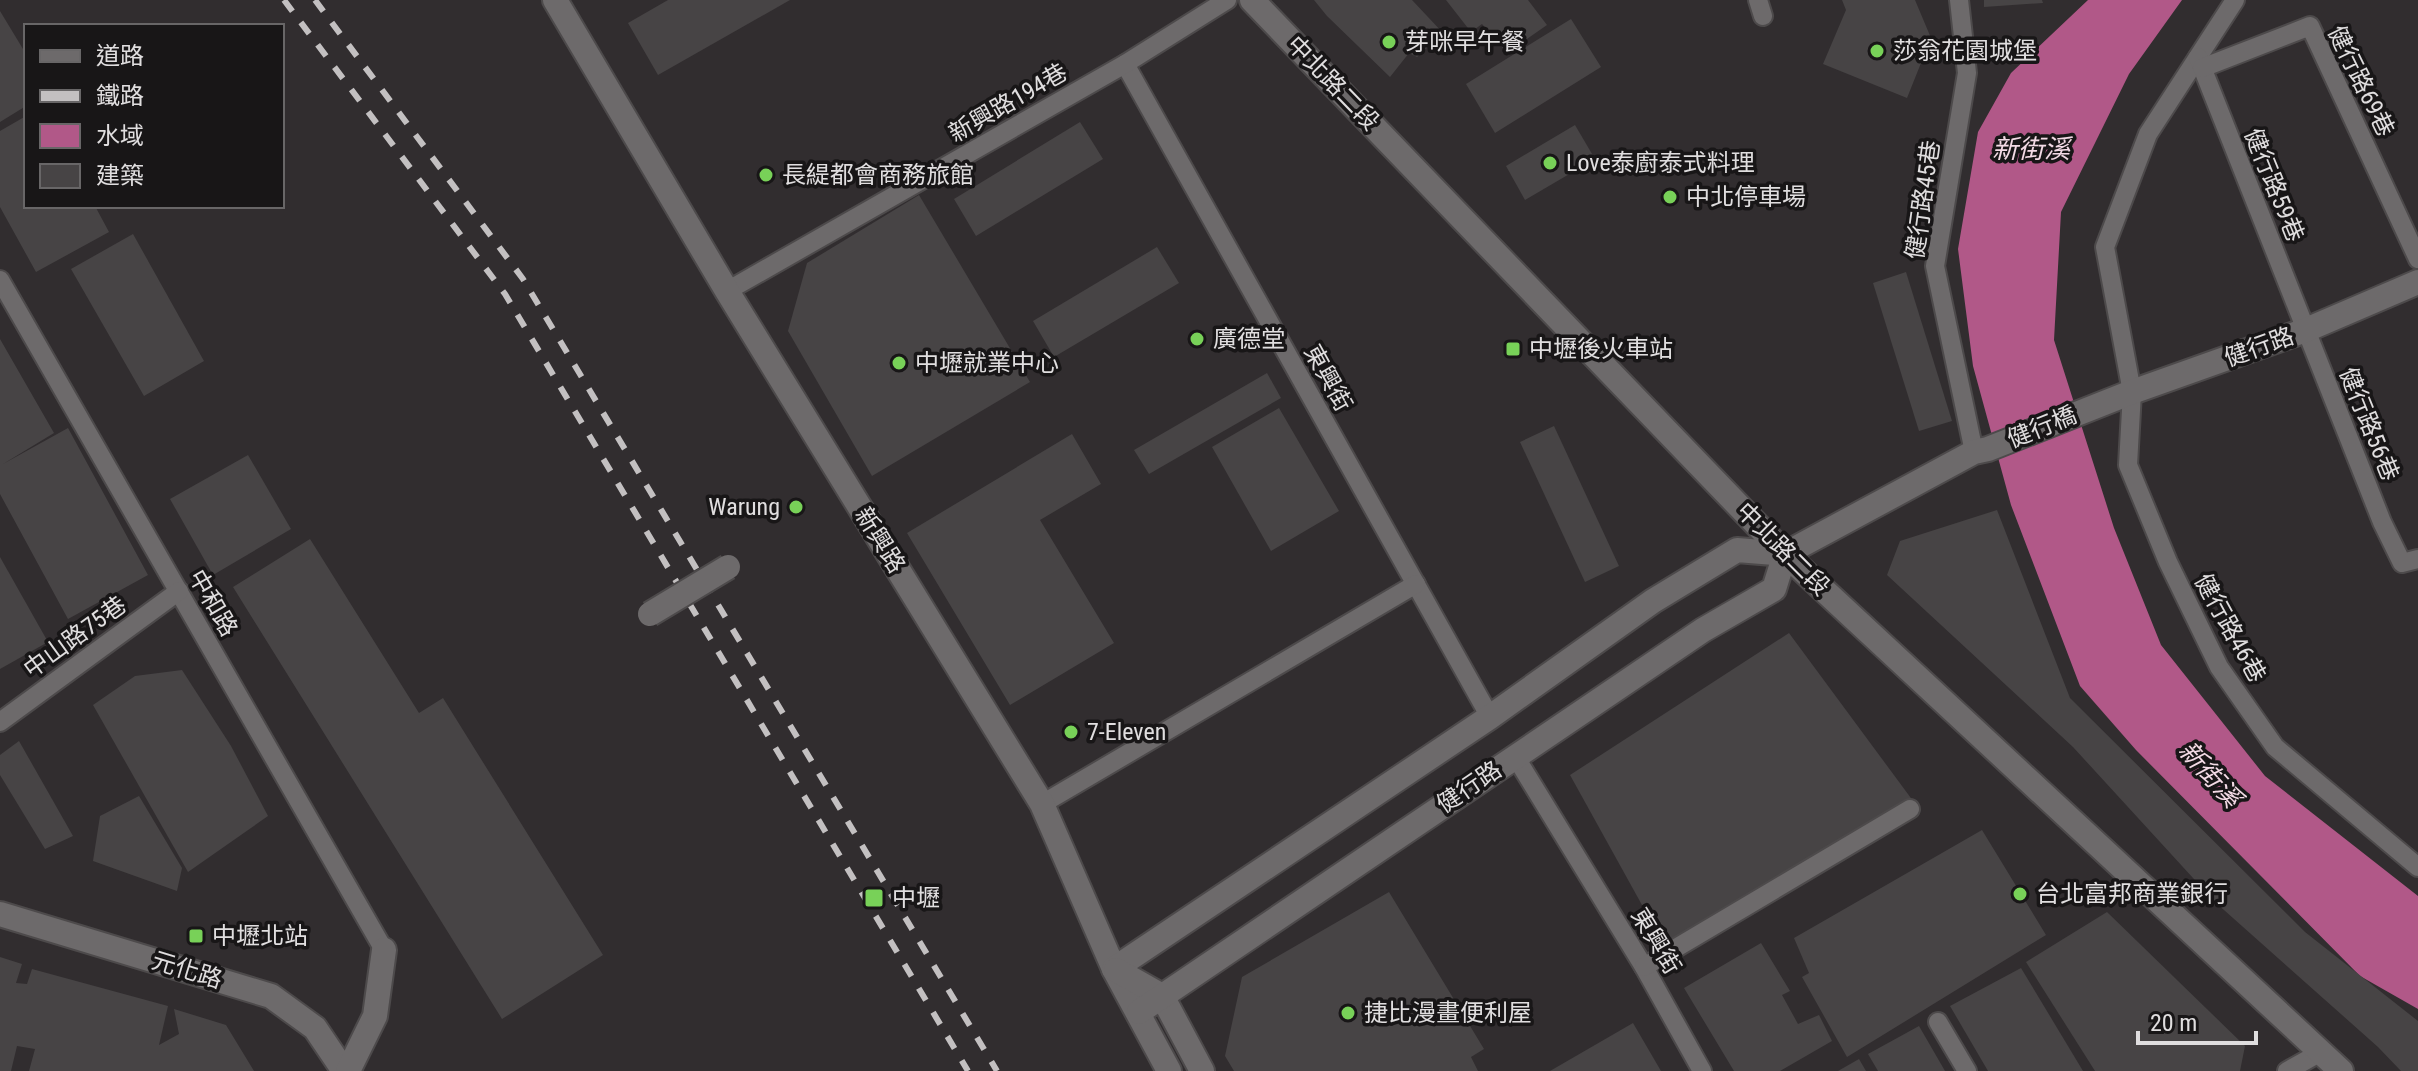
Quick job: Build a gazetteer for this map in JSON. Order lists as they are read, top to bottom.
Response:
{
  "streets": {
    "street": [
      "中北路二段",
      "健行路",
      "健行橋",
      "新興路",
      "元化路"
    ],
    "lane": [
      "健行路69巷",
      "新興路194巷",
      "健行路59巷",
      "健行路45巷",
      "東興街",
      "健行路56巷",
      "中和路",
      "健行路46巷",
      "中山路75巷"
    ]
  },
  "crossings": [
    ["健行路69巷", "健行路59巷"],
    ["健行路69巷", "健行路46巷"],
    ["中北路二段", "健行路"],
    ["新興路194巷", "東興街"],
    ["新興路194巷", "新興路"],
    ["健行路59巷", "健行路"],
    ["健行路59巷", "健行路56巷"],
    ["健行路59巷", "健行路46巷"],
    ["健行路45巷", "健行橋"],
    ["健行路", "東興街"],
    ["健行路", "健行路56巷"],
    ["健行路", "健行橋"],
    ["健行路", "新興路"],
    ["健行路", "健行路46巷"],
    ["中和路", "中山路75巷"]
  ],
  "water": ["新街溪"],
  "places": {
    "other": [
      "芽咪早午餐",
      "莎翁花園城堡",
      "Love泰廚泰式料理",
      "長緹都會商務旅館",
      "中北停車場",
      "廣德堂",
      "中壢就業中心",
      "Warung",
      "7-Eleven",
      "台北富邦商業銀行",
      "捷比漫畫便利屋"
    ],
    "transit": ["中壢後火車站", "中壢", "中壢北站"]
  },
  "legend": [
    "道路",
    "鐵路",
    "水域",
    "建築"
  ],
  "scale_bar": "20 m"
}
